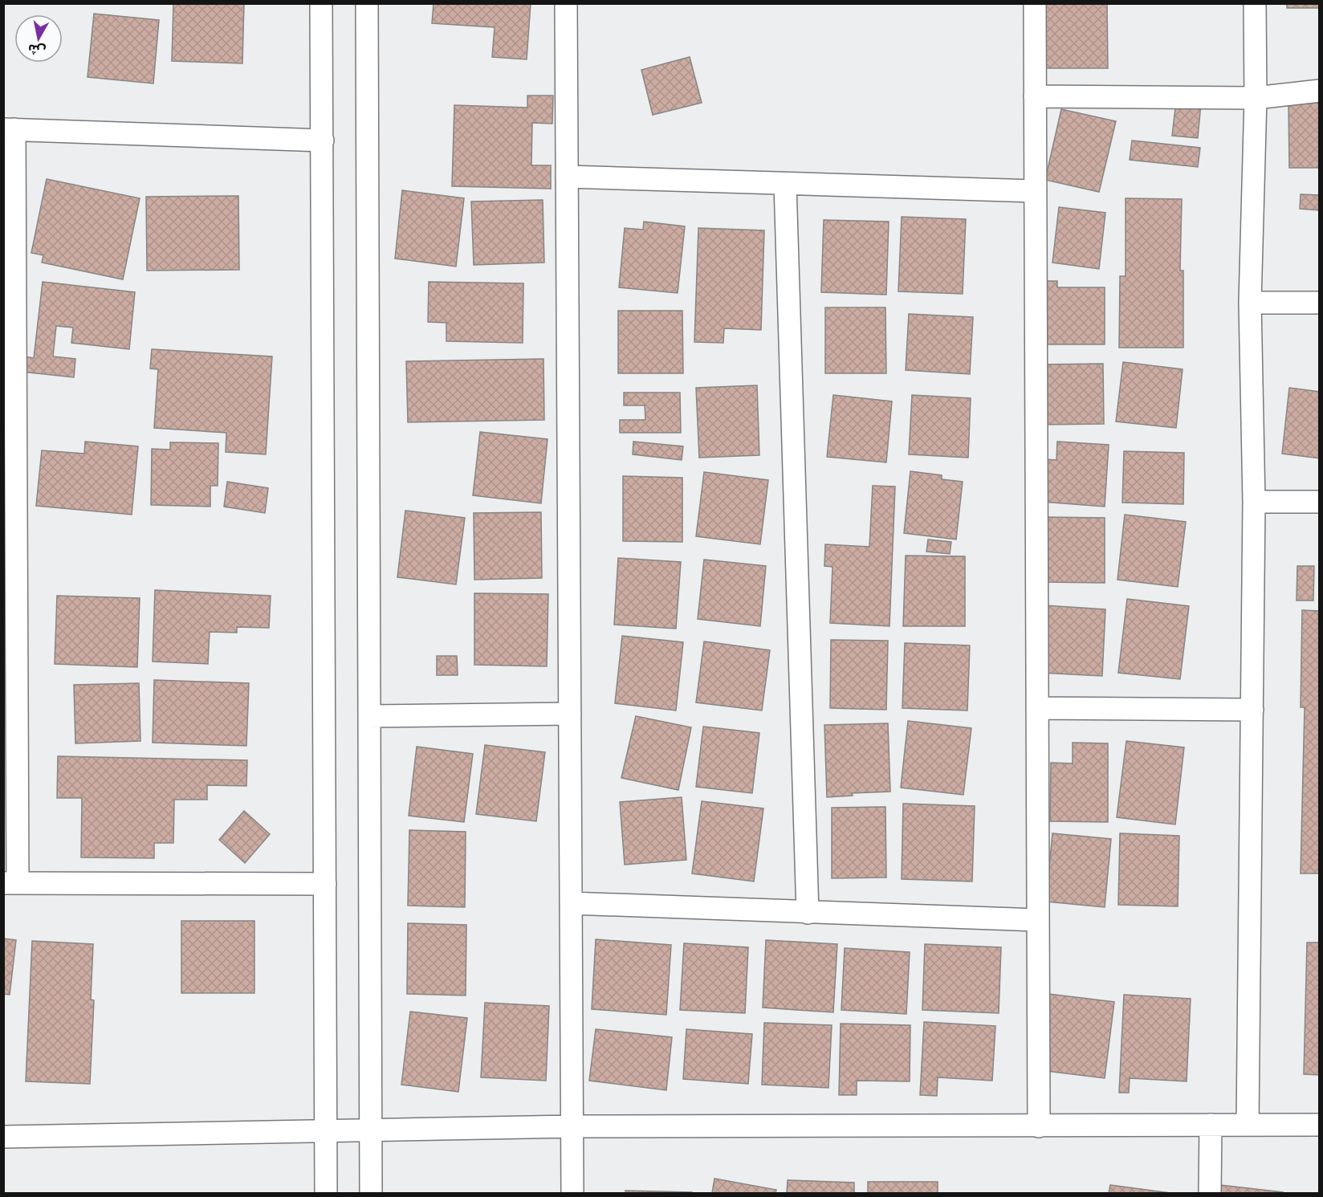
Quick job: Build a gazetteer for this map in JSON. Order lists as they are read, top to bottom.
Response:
{
  "north": "bottom"
}
